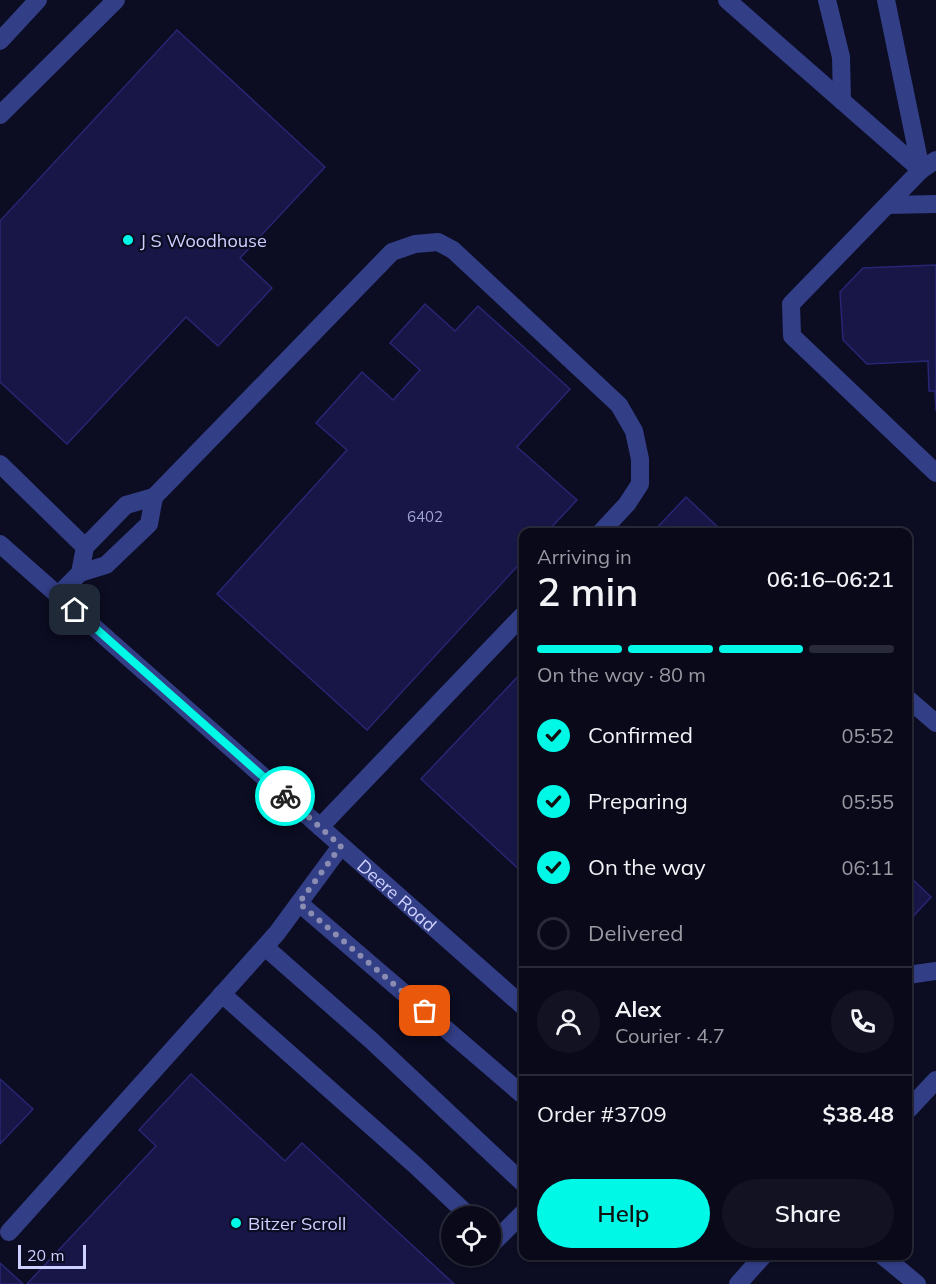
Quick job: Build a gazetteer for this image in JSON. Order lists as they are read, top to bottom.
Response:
{
  "streets": {
    "street": ["Deere Road"]
  },
  "places": ["J S Woodhouse", "Bitzer Scroll"],
  "house_numbers": ["6402"],
  "scale_bar": "20 m",
  "page": {
    "heading": ["2 min", "Arriving in", "06:16–06:21"],
    "panel": [
      "Alex",
      "Courier · 4.7",
      "Order #3709",
      "$38.48"
    ],
    "bar": "On the way · 80 m",
    "list": [
      ["Confirmed", "05:52"],
      ["Preparing", "05:55"],
      ["On the way", "06:11"],
      "Delivered"
    ],
    "buttons": ["Help", "Share"],
    "scale": "20 m"
  }
}
